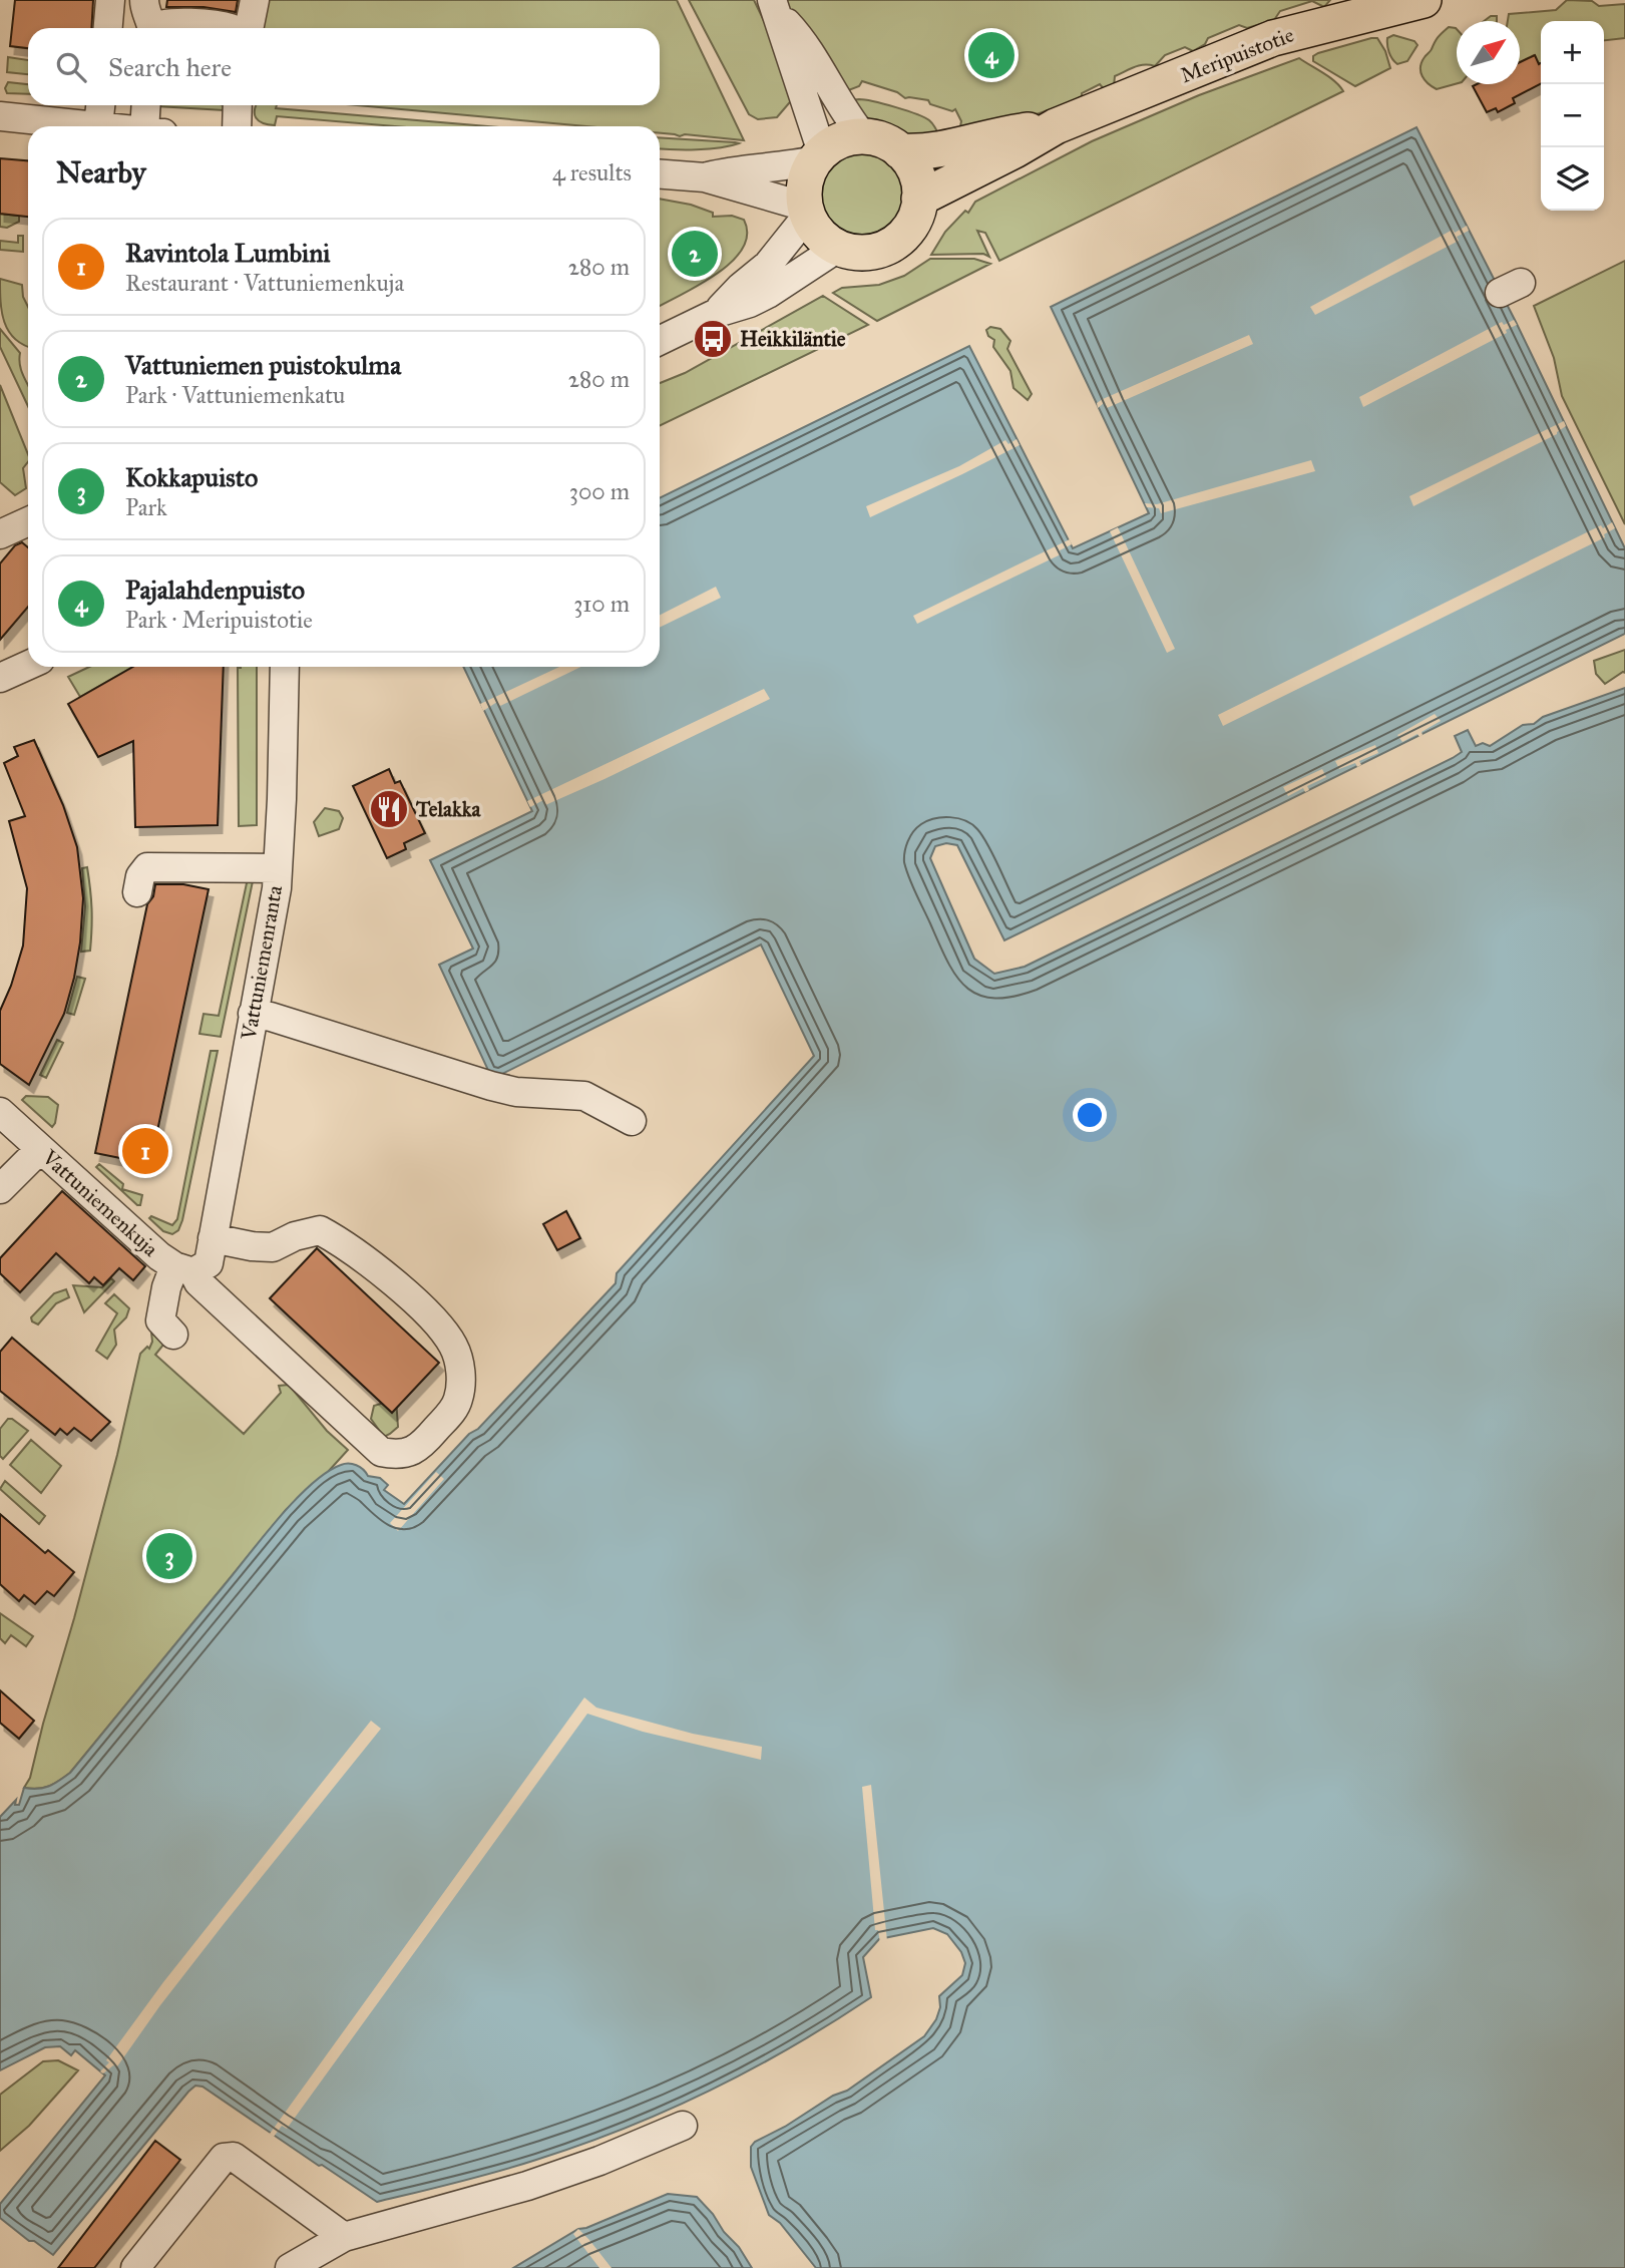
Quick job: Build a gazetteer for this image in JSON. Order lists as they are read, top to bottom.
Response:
{
  "streets": {
    "main road": ["Meripuistotie"],
    "street": ["Vattuniemenranta", "Vattuniemenkuja"]
  },
  "crossings": [
    ["Vattuniemenranta", "Vattuniemenkuja"]
  ],
  "places": {
    "bus stop": ["Heikkiläntie"],
    "restaurant": ["Telakka"]
  },
  "north": "top right",
  "page": {
    "map_buttons": ["+", "−"],
    "pins": [
      "4",
      "2",
      "1",
      "3"
    ],
    "search": "Search here",
    "heading": ["Nearby", "4 results"],
    "list": [
      {
        "mark": "1",
        "name": "Ravintola Lumbini",
        "note": "Restaurant · Vattuniemenkuja",
        "value": "280 m"
      },
      {
        "mark": "2",
        "name": "Vattuniemen puistokulma",
        "note": "Park · Vattuniemenkatu",
        "value": "280 m"
      },
      {
        "mark": "3",
        "name": "Kokkapuisto",
        "note": "Park",
        "value": "300 m"
      },
      {
        "mark": "4",
        "name": "Pajalahdenpuisto",
        "note": "Park · Meripuistotie",
        "value": "310 m"
      }
    ]
  }
}
